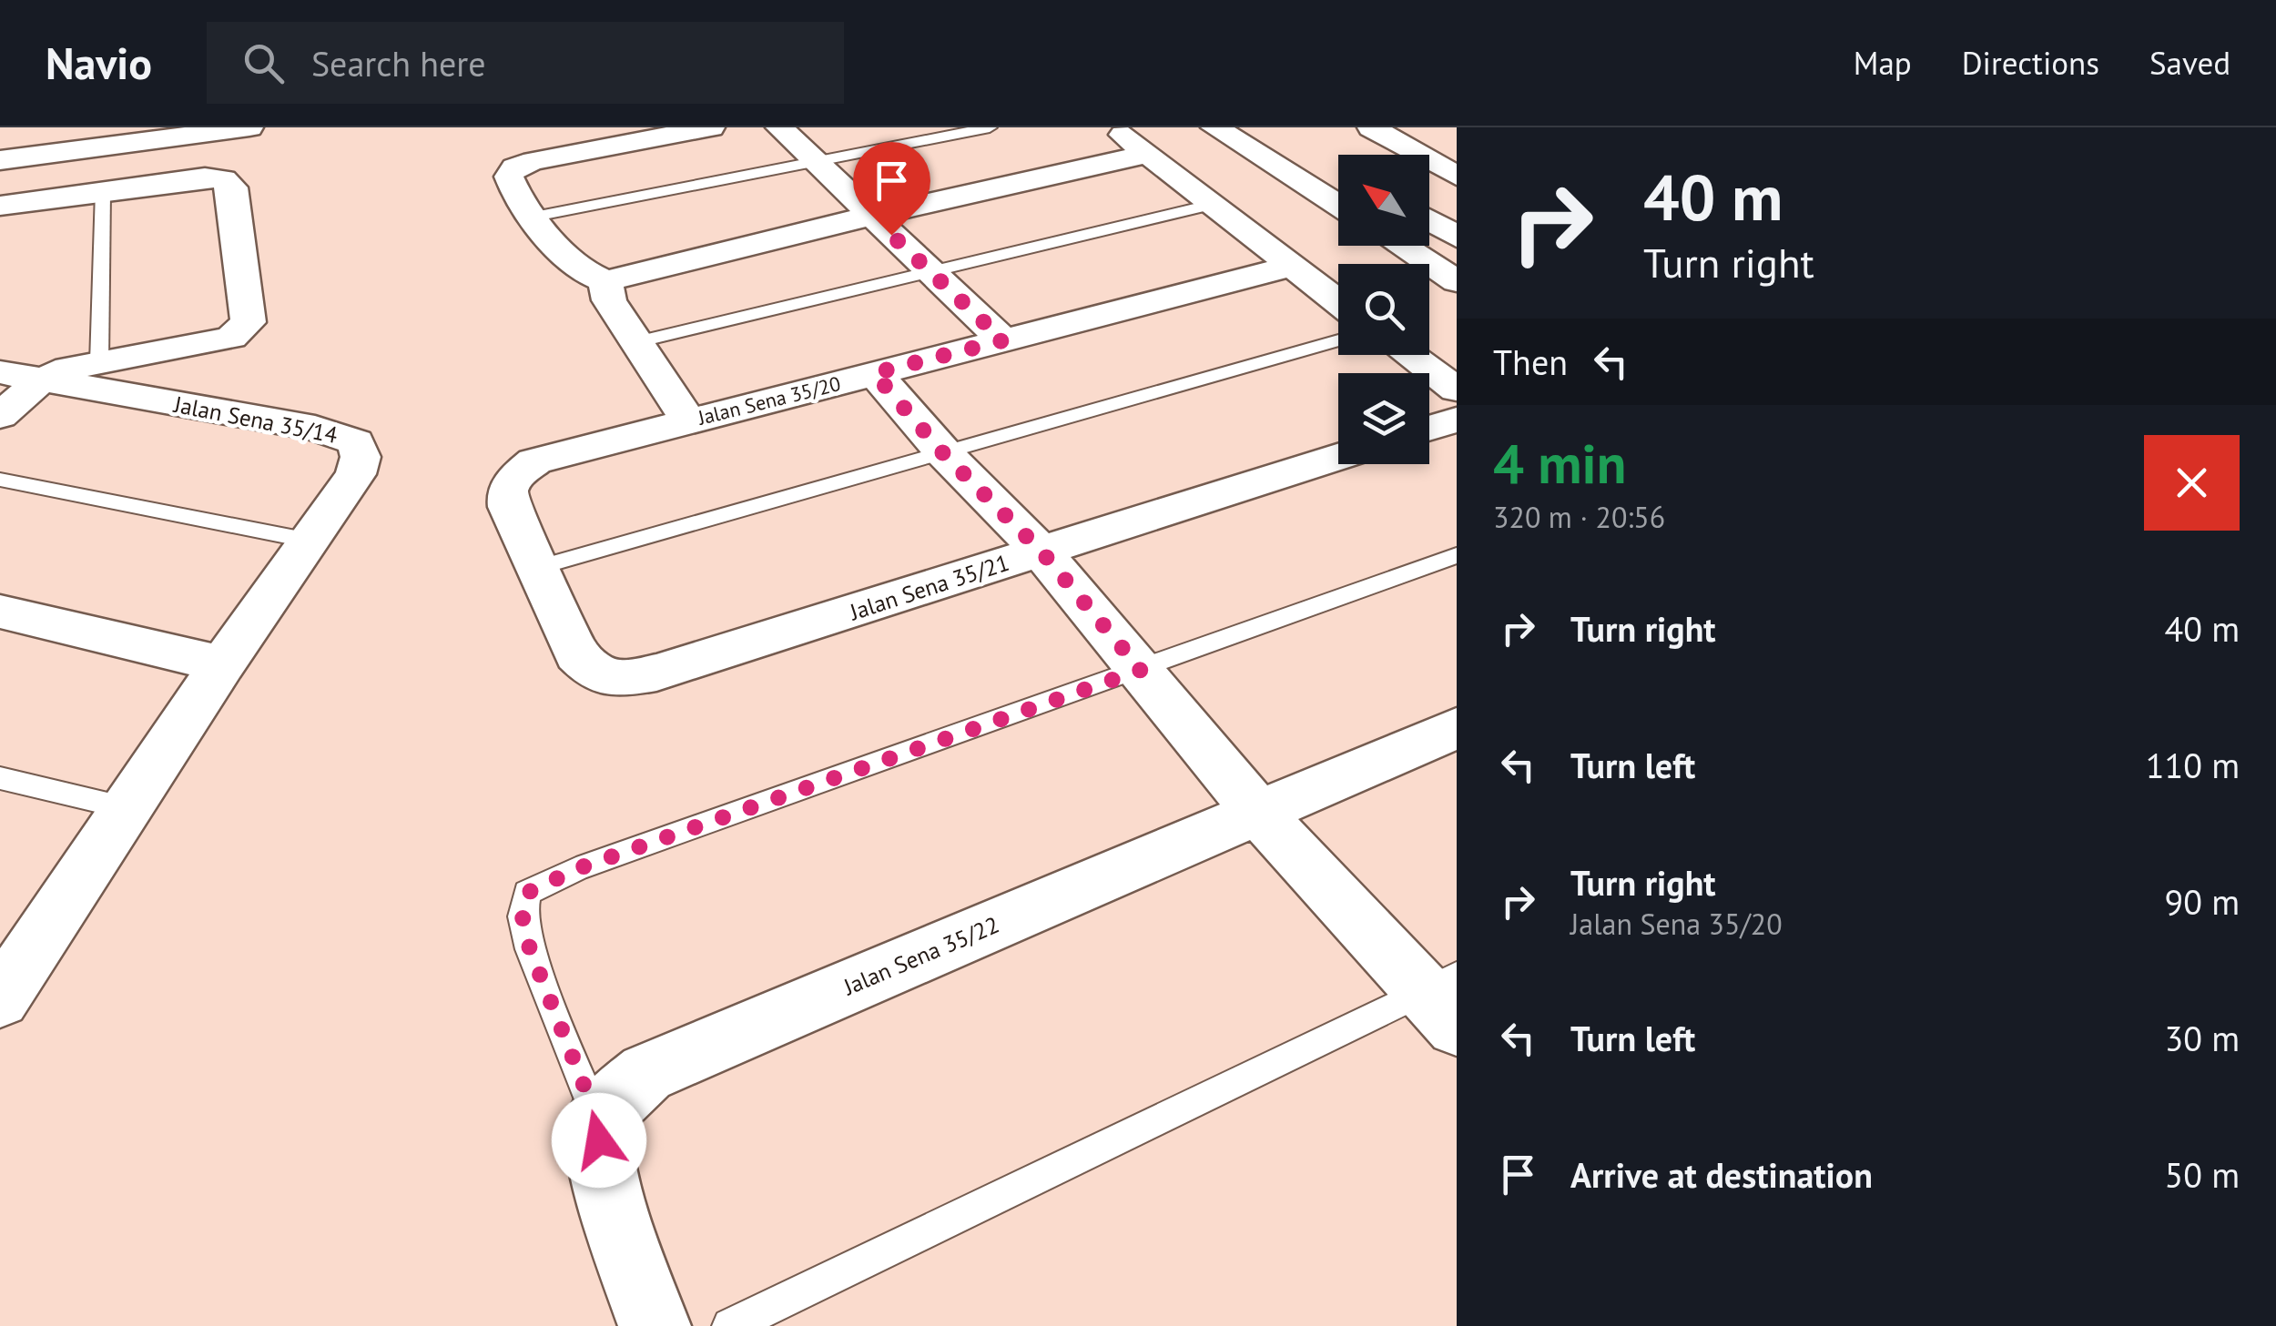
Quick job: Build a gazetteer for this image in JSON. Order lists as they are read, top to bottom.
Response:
{
  "streets": {
    "street": [
      "Jalan Sena 35/20",
      "Jalan Sena 35/14",
      "Jalan Sena 35/21",
      "Jalan Sena 35/22"
    ]
  },
  "crossings": [
    ["Jalan Sena 35/20", "Jalan Sena 35/21"]
  ],
  "north": "top left",
  "page": {
    "header": "Navio",
    "search": "Search here",
    "nav": ["Map", "Directions", "Saved"],
    "turn": ["40 m", "Turn right"],
    "then": "Then",
    "heading": ["4 min", "320 m · 20:56"],
    "list": [
      {
        "name": "Turn right",
        "value": "40 m"
      },
      {
        "name": "Turn left",
        "value": "110 m"
      },
      {
        "name": "Turn right",
        "note": "Jalan Sena 35/20",
        "value": "90 m"
      },
      {
        "name": "Turn left",
        "value": "30 m"
      },
      {
        "name": "Arrive at destination",
        "value": "50 m"
      }
    ]
  }
}
